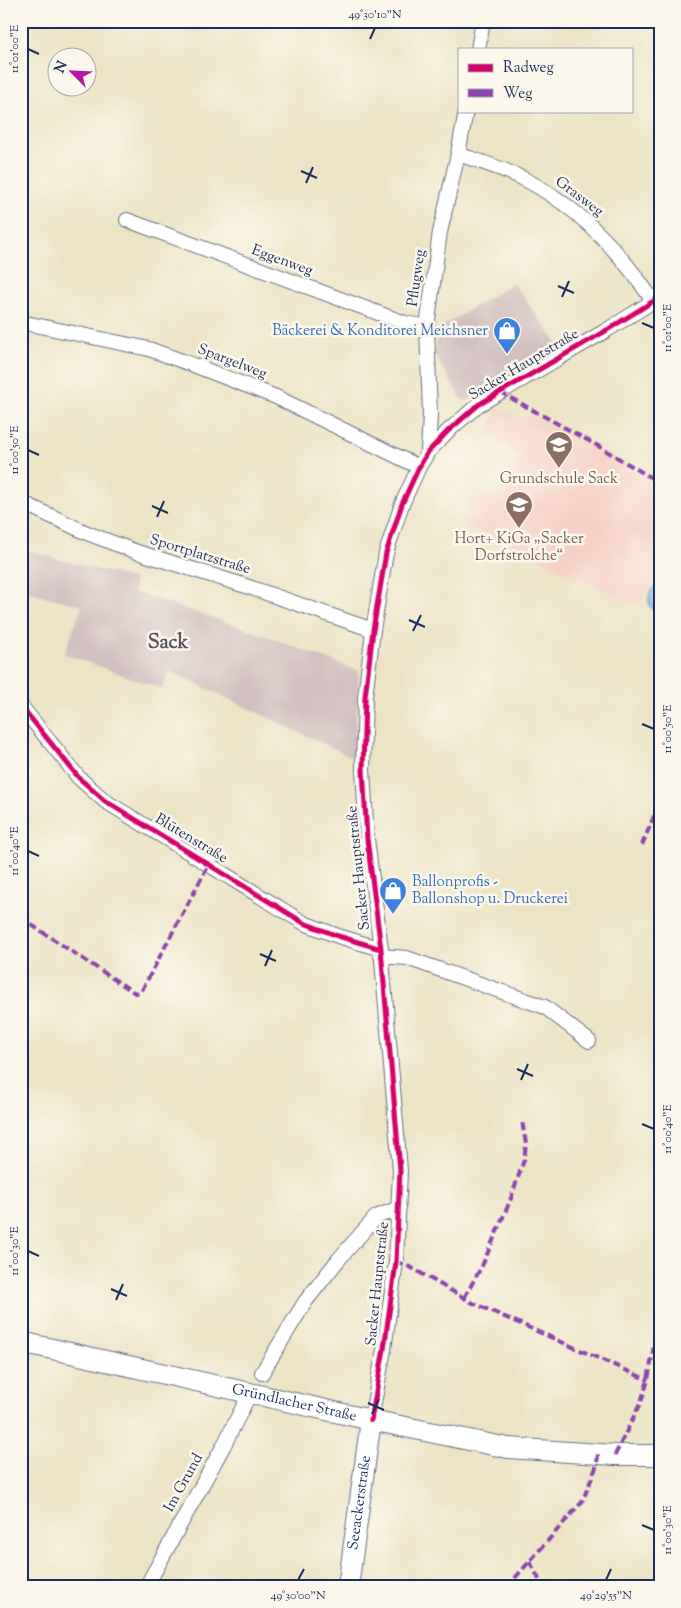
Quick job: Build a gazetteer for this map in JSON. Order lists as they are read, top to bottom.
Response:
{
  "streets": {
    "main road": ["Gründlacher Straße", "Seeackerstraße"],
    "street": [
      "Grasweg",
      "Eggenweg",
      "Pflugweg",
      "Spargelweg",
      "Sacker Hauptstraße",
      "Sportplatzstraße",
      "Blütenstraße",
      "Im Grund"
    ]
  },
  "crossings": [
    ["Grasweg", "Pflugweg"],
    ["Grasweg", "Sacker Hauptstraße"],
    ["Eggenweg", "Pflugweg"],
    ["Pflugweg", "Sacker Hauptstraße"],
    ["Spargelweg", "Sacker Hauptstraße"],
    ["Sacker Hauptstraße", "Sportplatzstraße"],
    ["Sacker Hauptstraße", "Blütenstraße"],
    ["Sacker Hauptstraße", "Gründlacher Straße"],
    ["Sacker Hauptstraße", "Seeackerstraße"],
    ["Gründlacher Straße", "Im Grund"],
    ["Gründlacher Straße", "Seeackerstraße"]
  ],
  "districts": ["Sack"],
  "places": {
    "shop": ["Bäckerei & Konditorei Meichsner", "Ballonprofis - Ballonshop u. Druckerei"],
    "school or university": ["Grundschule Sack", "Hort+ KiGa „Sacker Dorfstrolche“"]
  },
  "legend": ["Radweg", "Weg"],
  "north": "top left",
  "coordinates": [
    "49°30'10\"N",
    "11°01'00\"E",
    "11°00'50\"E",
    "11°00'40\"E",
    "11°00'30\"E",
    "49°30'00\"N",
    "49°29'55\"N"
  ]
}
